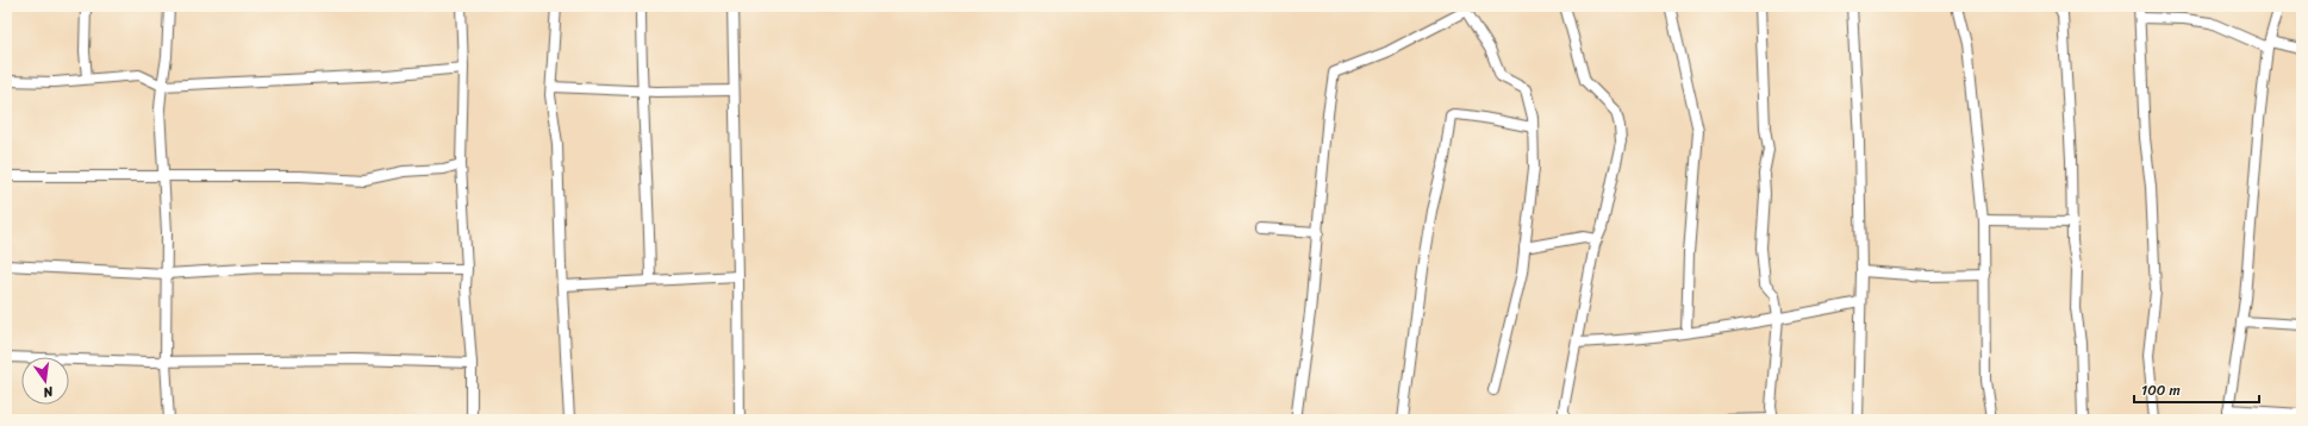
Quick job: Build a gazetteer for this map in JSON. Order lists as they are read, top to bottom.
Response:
{
  "scale_bar": "100 m",
  "north": "bottom"
}
